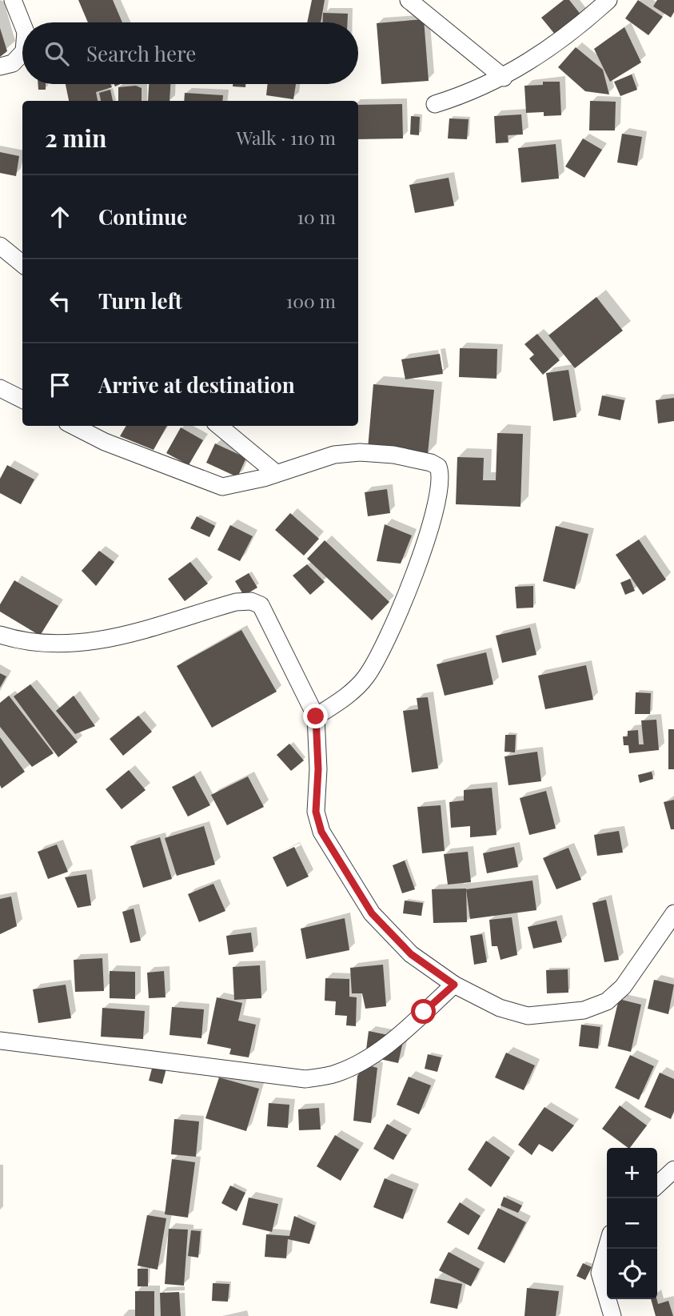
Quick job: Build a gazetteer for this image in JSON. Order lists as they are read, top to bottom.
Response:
{
  "page": {
    "search": "Search here",
    "heading": ["2 min", "Walk · 110 m"],
    "list": [
      ["Continue", "10 m"],
      ["Turn left", "100 m"],
      "Arrive at destination"
    ],
    "map_buttons": ["+", "−"]
  }
}
